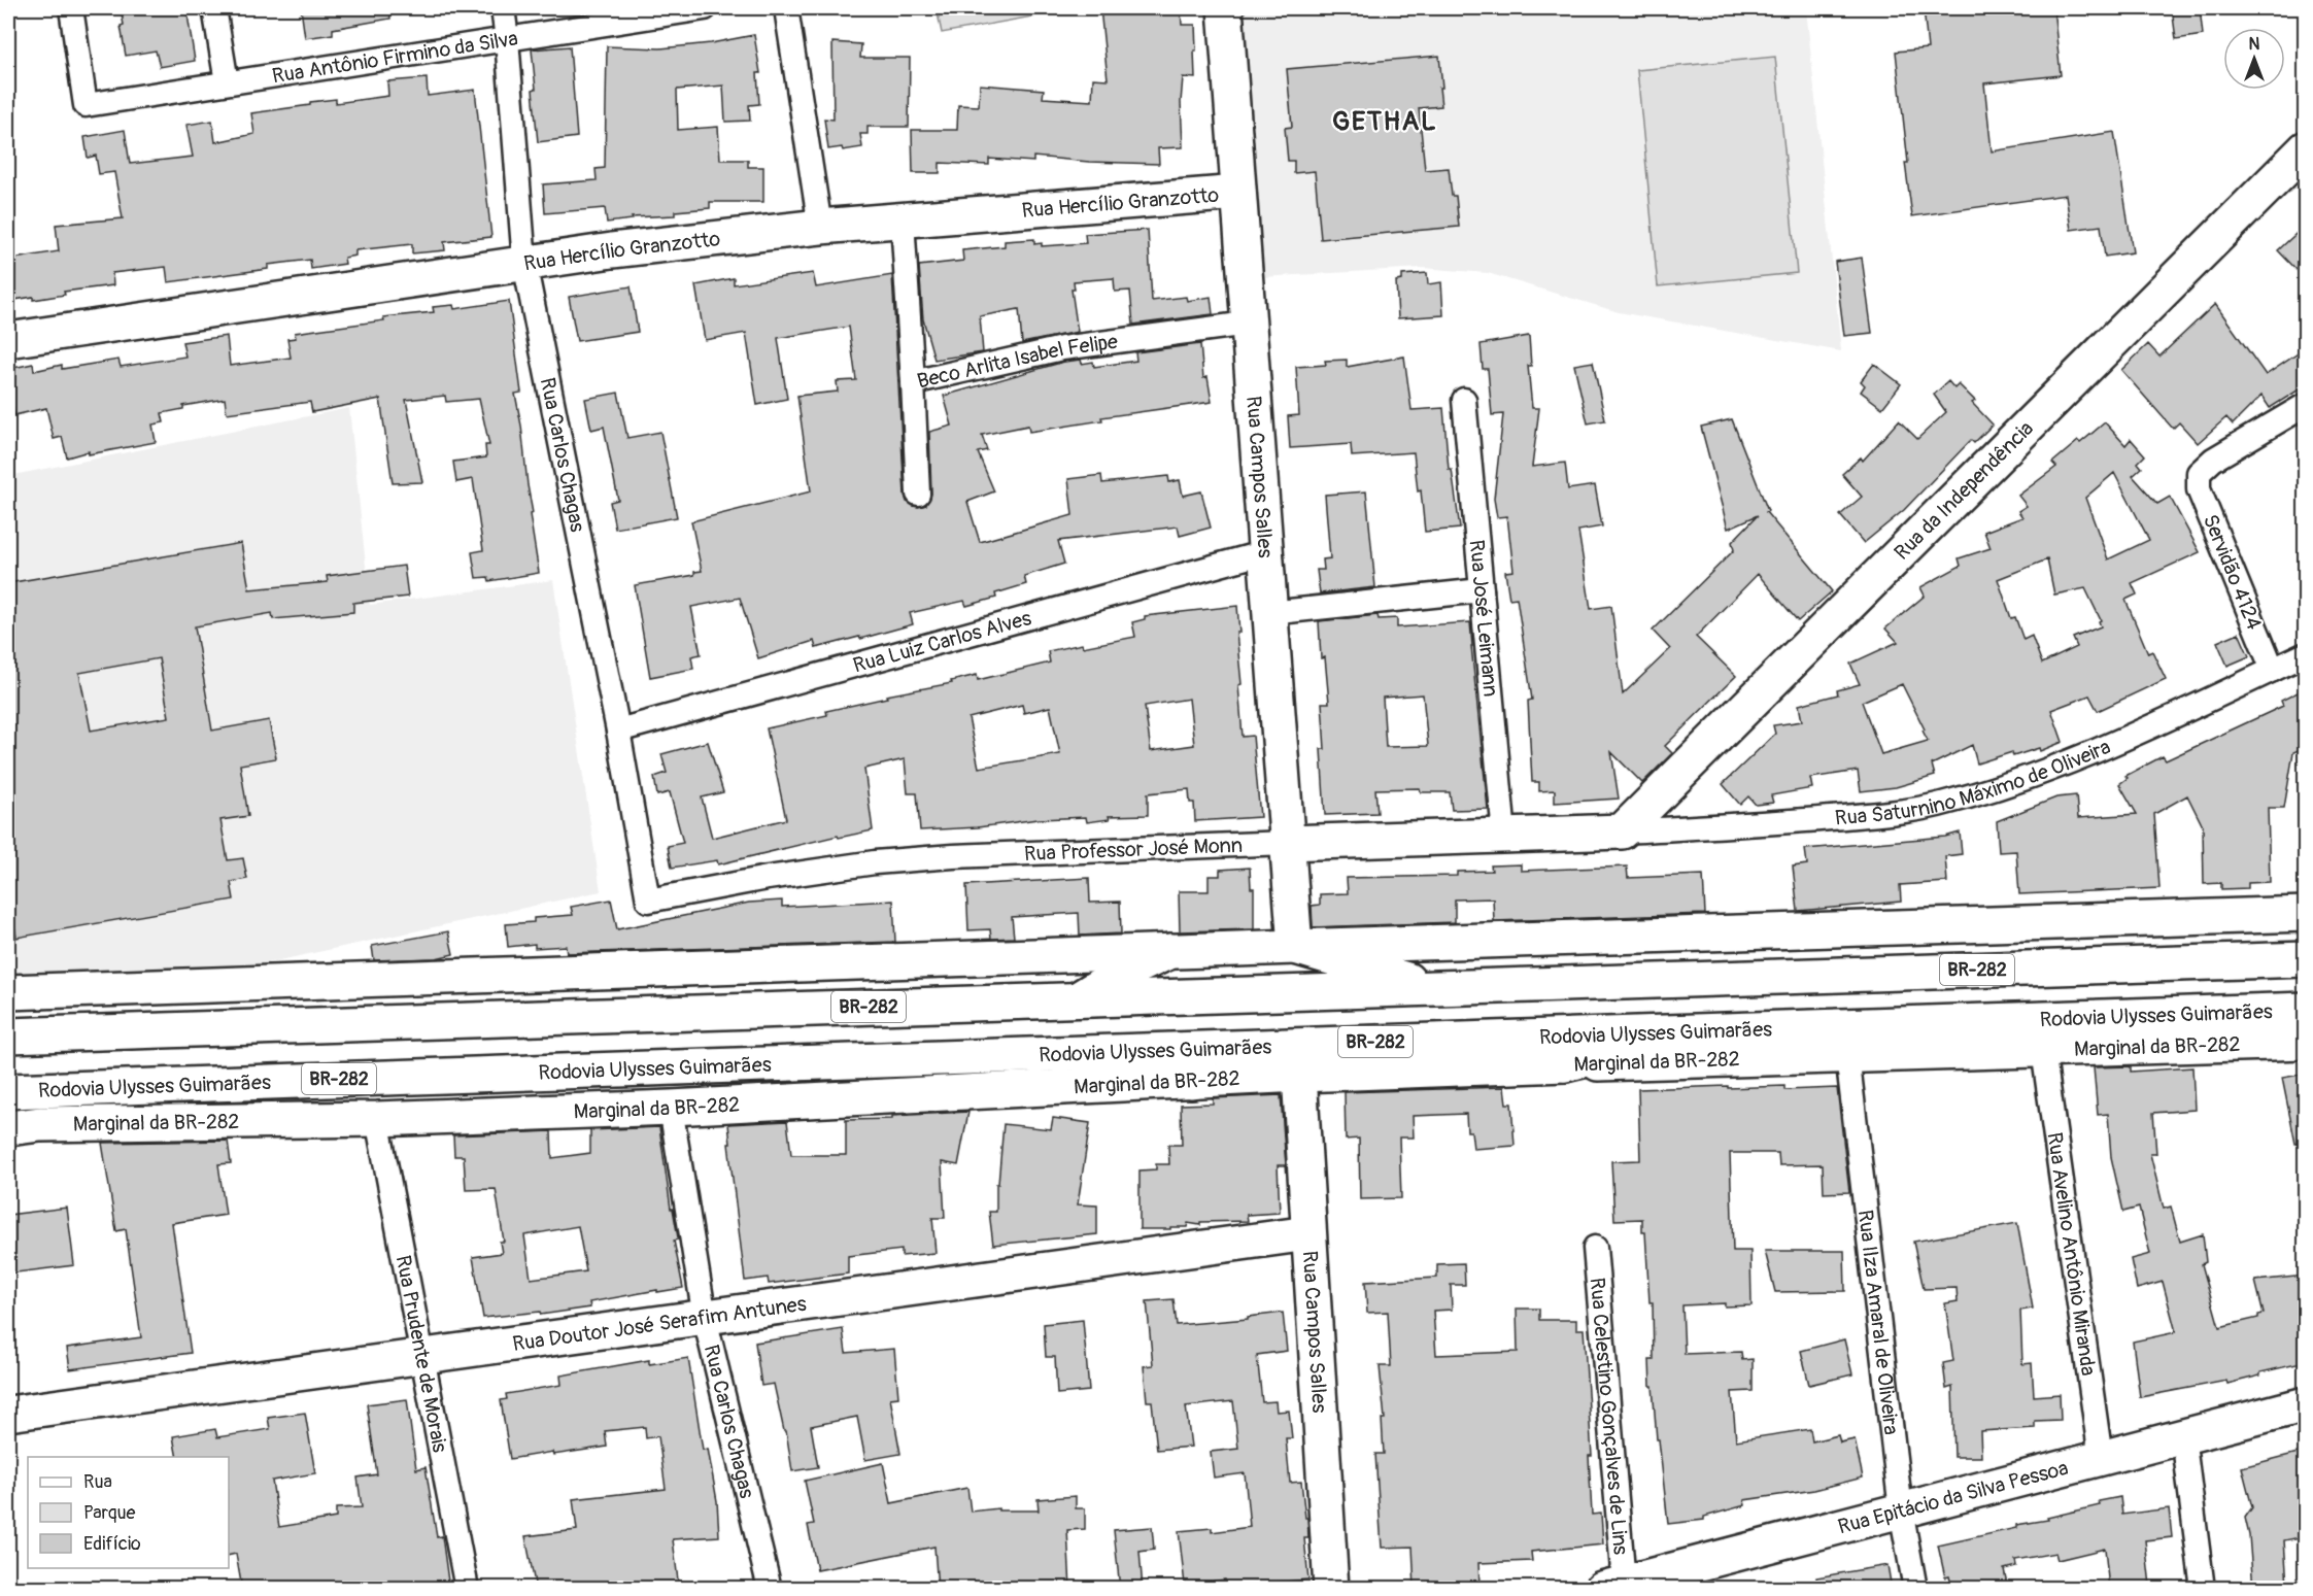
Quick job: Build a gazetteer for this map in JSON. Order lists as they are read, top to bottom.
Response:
{
  "streets": {
    "main road": [
      "Rua Hercílio Granzotto",
      "Rua Campos Salles",
      "Rua da Independência",
      "Rua Professor José Monn",
      "BR-282",
      "Rodovia Ulysses Guimarães",
      "Marginal da BR-282",
      "Rua Doutor José Serafim Antunes",
      "Rua Epitácio da Silva Pessoa"
    ],
    "street": [
      "Rua Antônio Firmino da Silva",
      "Beco Arlita Isabel Felipe",
      "Rua Carlos Chagas",
      "Servidão 4124",
      "Rua José Leimann",
      "Rua Luiz Carlos Alves",
      "Rua Saturnino Máximo de Oliveira",
      "Rua Avelino Antônio Miranda",
      "Rua Ilza Amaral de Oliveira",
      "Rua Prudente de Morais",
      "Rua Celestino Gonçalves de Lins"
    ]
  },
  "crossings": [
    ["Rua Antônio Firmino da Silva", "Rua Carlos Chagas"],
    ["Rua Hercílio Granzotto", "Beco Arlita Isabel Felipe"],
    ["Rua Hercílio Granzotto", "Rua Carlos Chagas"],
    ["Rua Hercílio Granzotto", "Rua Campos Salles"],
    ["Beco Arlita Isabel Felipe", "Rua Campos Salles"],
    ["Rua Carlos Chagas", "Rua Luiz Carlos Alves"],
    ["Rua Carlos Chagas", "Rua Professor José Monn"],
    ["Rua Carlos Chagas", "Marginal da BR-282"],
    ["Rua Carlos Chagas", "Rua Doutor José Serafim Antunes"],
    ["Rua Campos Salles", "Rua Luiz Carlos Alves"],
    ["Rua Campos Salles", "Rua Professor José Monn"],
    ["Rua Campos Salles", "Marginal da BR-282"],
    ["Rua Campos Salles", "Rua Doutor José Serafim Antunes"],
    ["Rua da Independência", "Rua Saturnino Máximo de Oliveira"],
    ["Rua da Independência", "Rua Professor José Monn"],
    ["Servidão 4124", "Rua Saturnino Máximo de Oliveira"],
    ["Rua José Leimann", "Rua Professor José Monn"],
    ["Rua Saturnino Máximo de Oliveira", "Rua Professor José Monn"],
    ["Marginal da BR-282", "Rua Avelino Antônio Miranda"],
    ["Marginal da BR-282", "Rua Ilza Amaral de Oliveira"],
    ["Marginal da BR-282", "Rua Prudente de Morais"],
    ["Rua Avelino Antônio Miranda", "Rua Epitácio da Silva Pessoa"],
    ["Rua Ilza Amaral de Oliveira", "Rua Epitácio da Silva Pessoa"],
    ["Rua Doutor José Serafim Antunes", "Rua Prudente de Morais"],
    ["Rua Celestino Gonçalves de Lins", "Rua Epitácio da Silva Pessoa"]
  ],
  "districts": ["GETHAL"],
  "legend": ["Rua", "Parque", "Edifício"],
  "north": "top"
}
